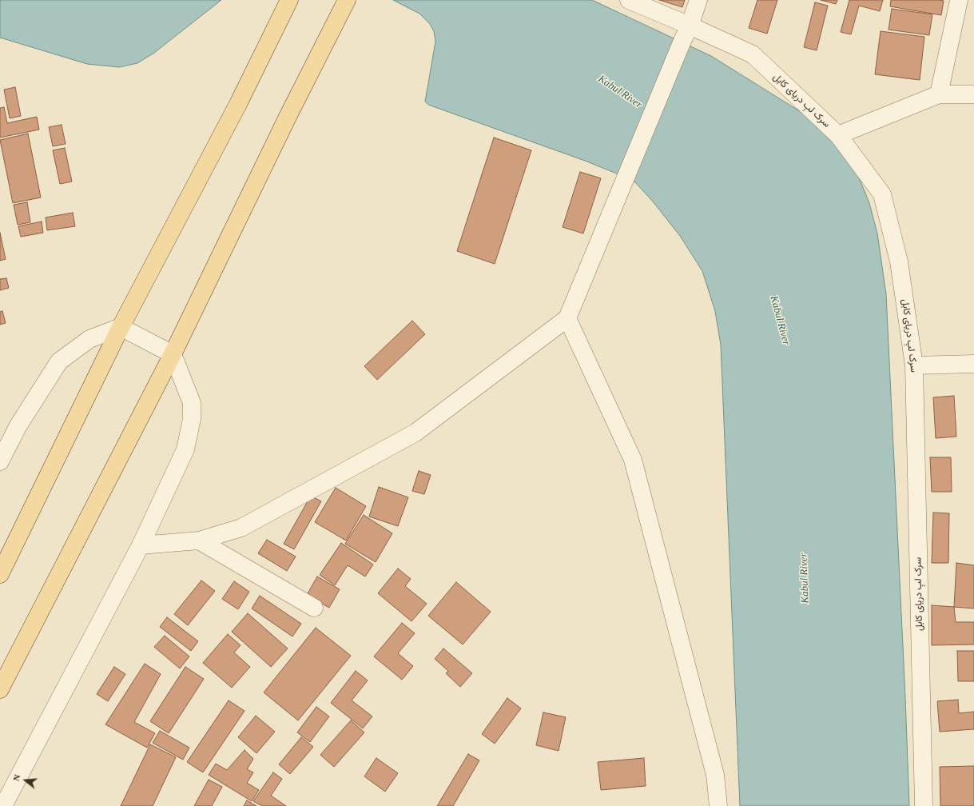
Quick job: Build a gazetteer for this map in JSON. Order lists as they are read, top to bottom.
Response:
{
  "streets": {
    "street": ["سرک لبِ دریای کابل"]
  },
  "water": ["Kabul River"],
  "north": "left"
}
